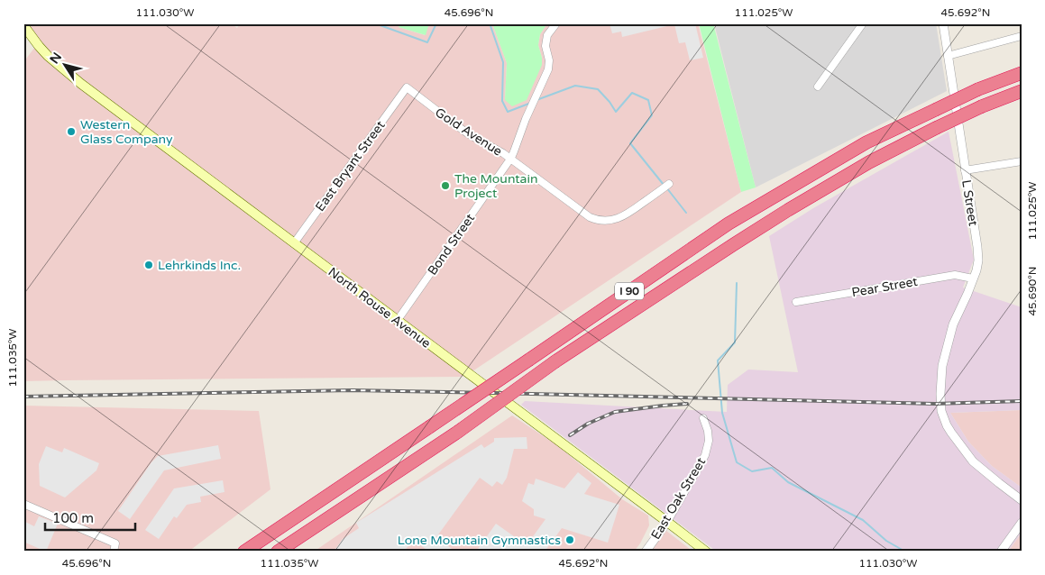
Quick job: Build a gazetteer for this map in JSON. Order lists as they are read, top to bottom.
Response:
{
  "streets": {
    "highway": ["I 90"],
    "main road": ["North Rouse Avenue"],
    "street": [
      "Gold Avenue",
      "East Bryant Street",
      "L Street",
      "Bond Street",
      "Pear Street",
      "East Oak Street"
    ]
  },
  "crossings": [
    ["Gold Avenue", "East Bryant Street"],
    ["Gold Avenue", "Bond Street"],
    ["East Bryant Street", "North Rouse Avenue"],
    ["L Street", "Pear Street"],
    ["Bond Street", "North Rouse Avenue"],
    ["North Rouse Avenue", "East Oak Street"]
  ],
  "places": [
    "Western Glass Company",
    "The Mountain Project",
    "Lehrkinds Inc.",
    "Lone Mountain Gymnastics"
  ],
  "scale_bar": "100 m",
  "north": "top left",
  "coordinates": [
    "111.030°W",
    "45.696°N",
    "111.025°W",
    "45.692°N",
    "45.690°N",
    "111.035°W"
  ]
}
